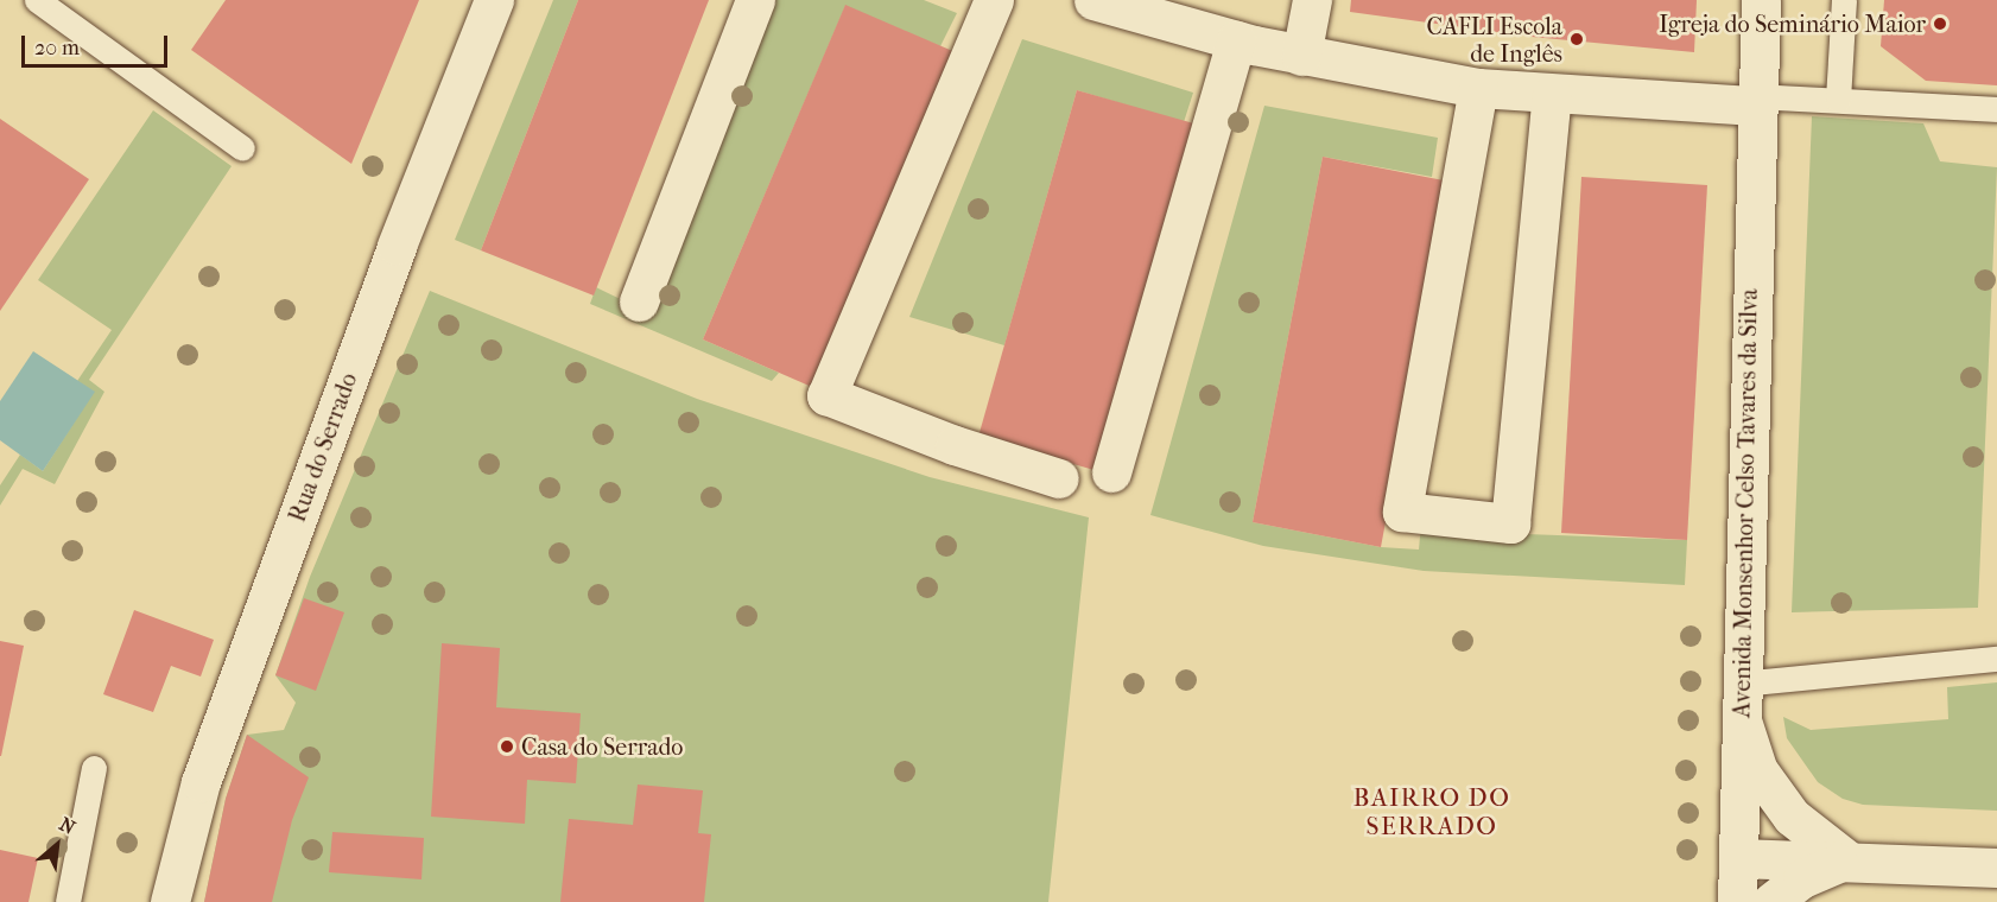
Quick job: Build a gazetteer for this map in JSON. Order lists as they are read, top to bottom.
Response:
{
  "streets": {
    "street": ["Rua do Serrado", "Avenida Monsenhor Celso Tavares da Silva"]
  },
  "districts": ["BAIRRO DO SERRADO"],
  "places": ["Igreja do Seminário Maior", "CAFLI Escola de Inglês", "Casa do Serrado"],
  "scale_bar": "20 m",
  "north": "top right"
}
